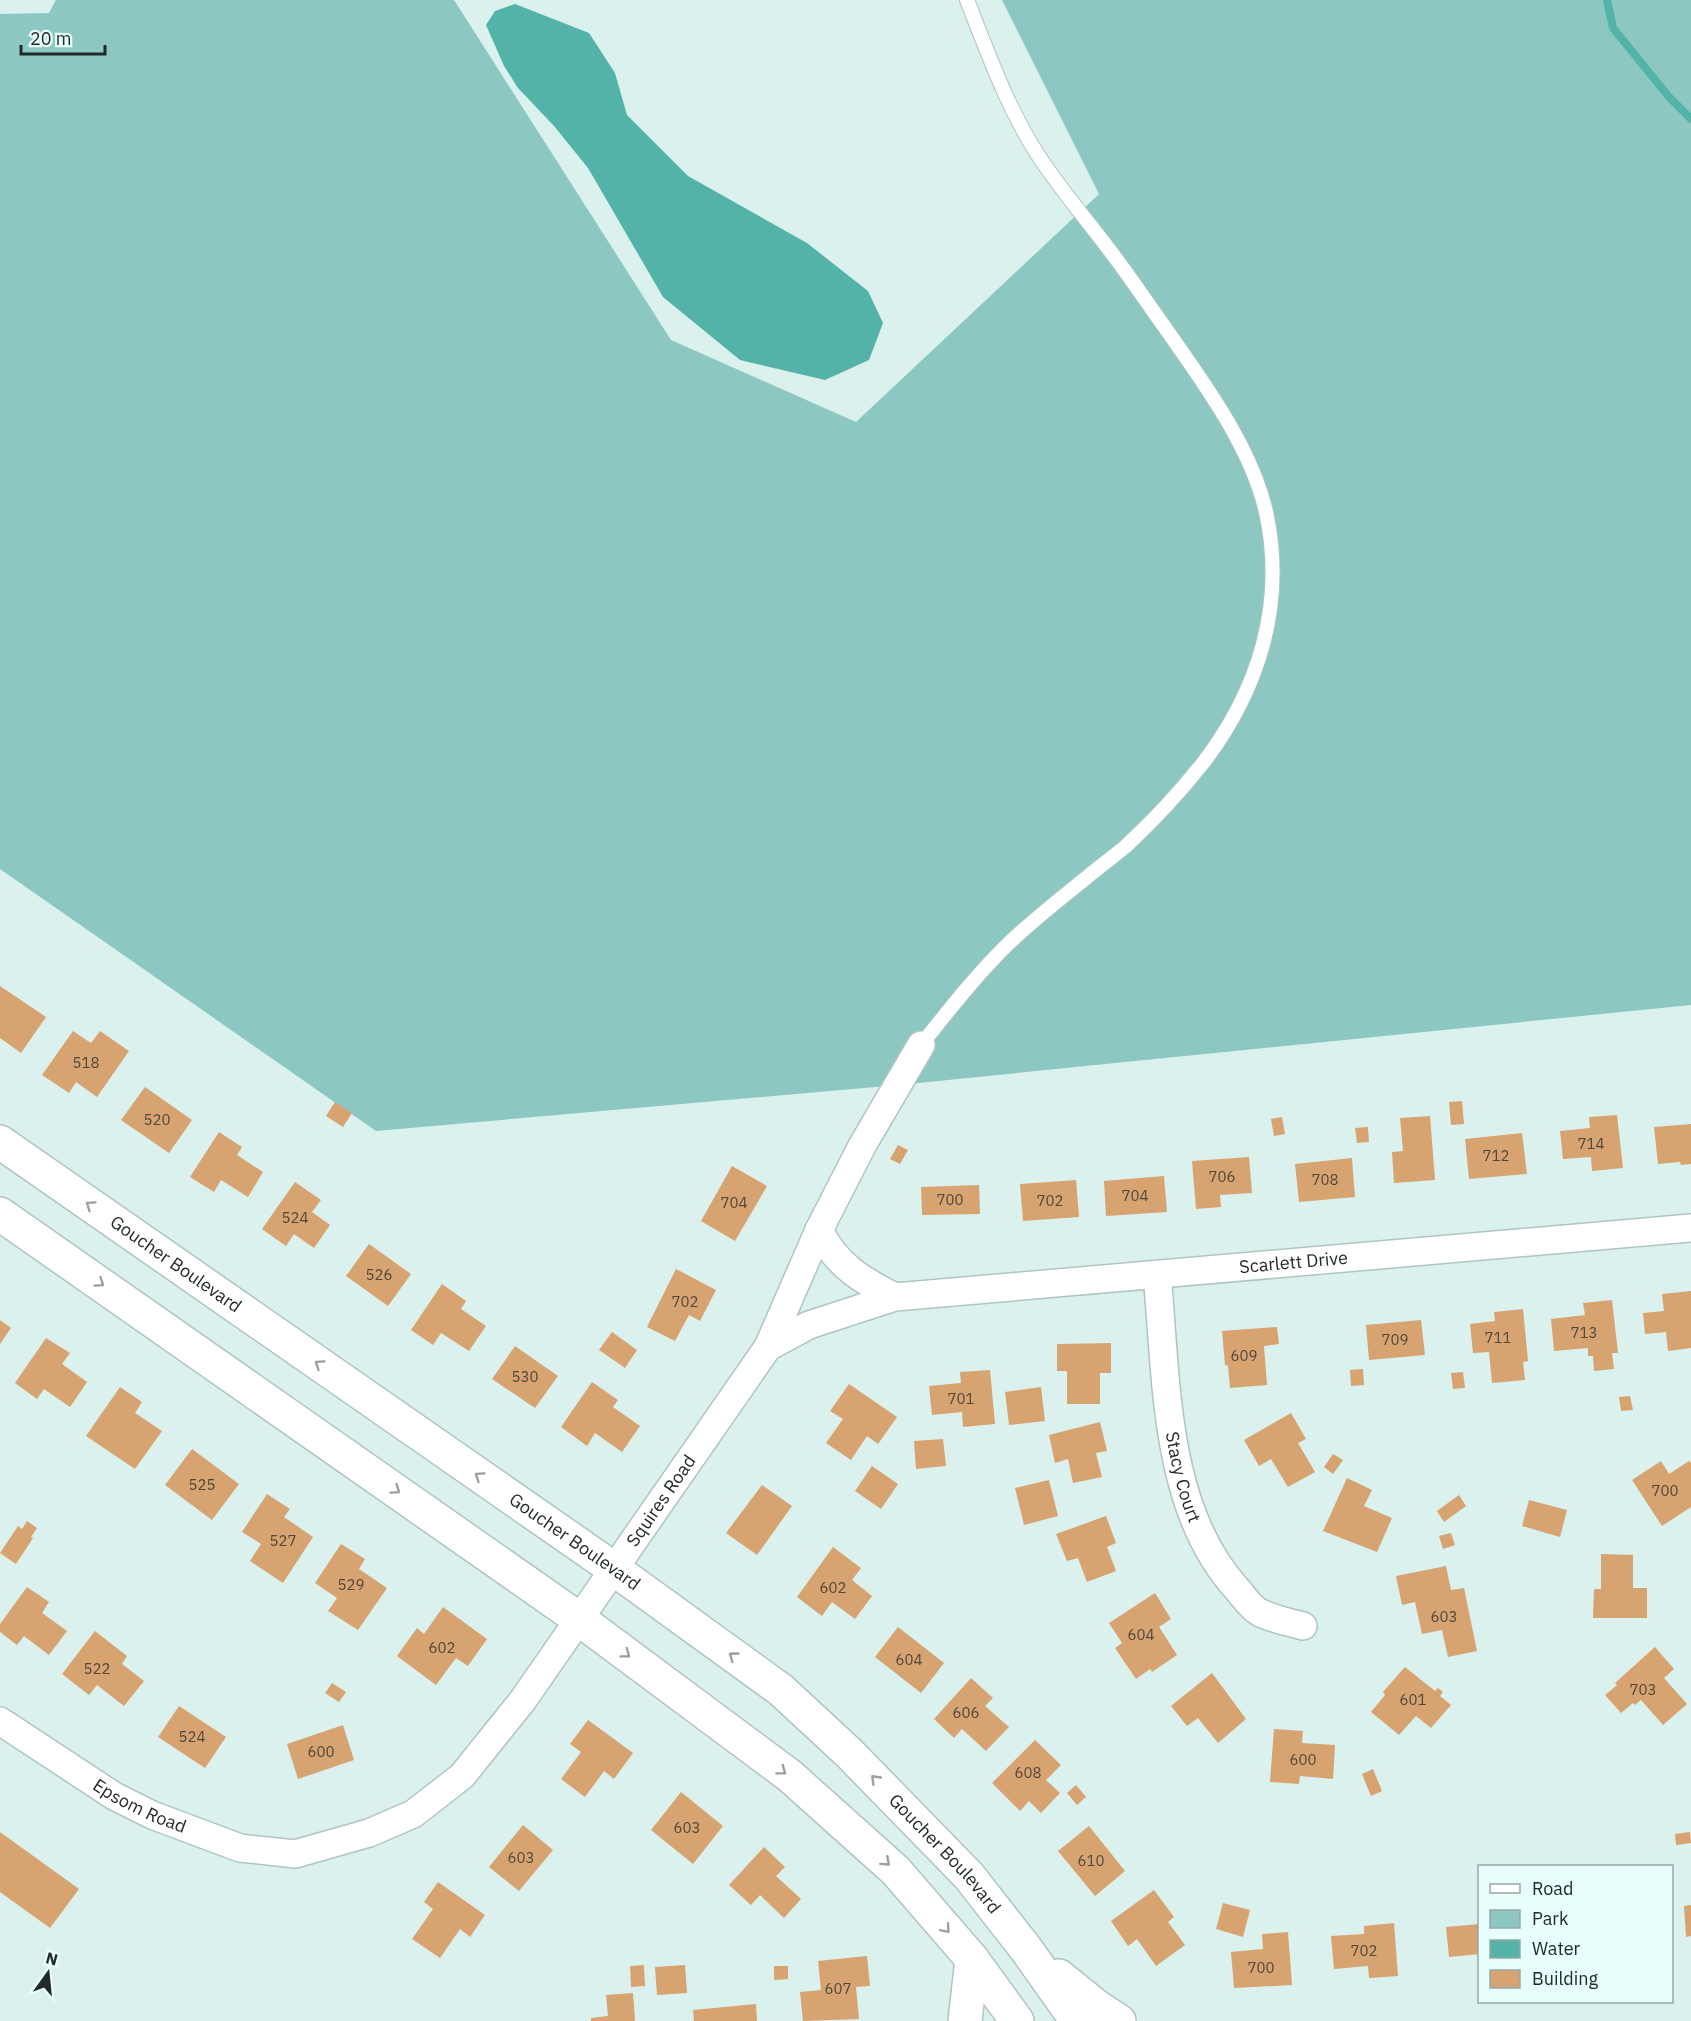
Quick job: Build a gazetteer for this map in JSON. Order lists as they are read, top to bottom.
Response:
{
  "streets": {
    "main road": ["Goucher Boulevard"],
    "street": [
      "Scarlett Drive",
      "Stacy Court",
      "Squires Road",
      "Epsom Road"
    ]
  },
  "crossings": [
    ["Scarlett Drive", "Stacy Court"],
    ["Scarlett Drive", "Squires Road"],
    ["Goucher Boulevard", "Squires Road"],
    ["Squires Road", "Epsom Road"]
  ],
  "house_numbers": [
    "518",
    "520",
    "714",
    "712",
    "706",
    "708",
    "704",
    "700",
    "702",
    "704",
    "524",
    "526",
    "702",
    "713",
    "711",
    "709",
    "609",
    "530",
    "701",
    "525",
    "700",
    "527",
    "529",
    "602",
    "603",
    "604",
    "602",
    "604",
    "522",
    "703",
    "601",
    "606",
    "524",
    "600",
    "600",
    "608",
    "603",
    "603",
    "610",
    "702",
    "700",
    "607"
  ],
  "legend": [
    "Road",
    "Park",
    "Water",
    "Building"
  ],
  "scale_bar": "20 m",
  "north": "top"
}
